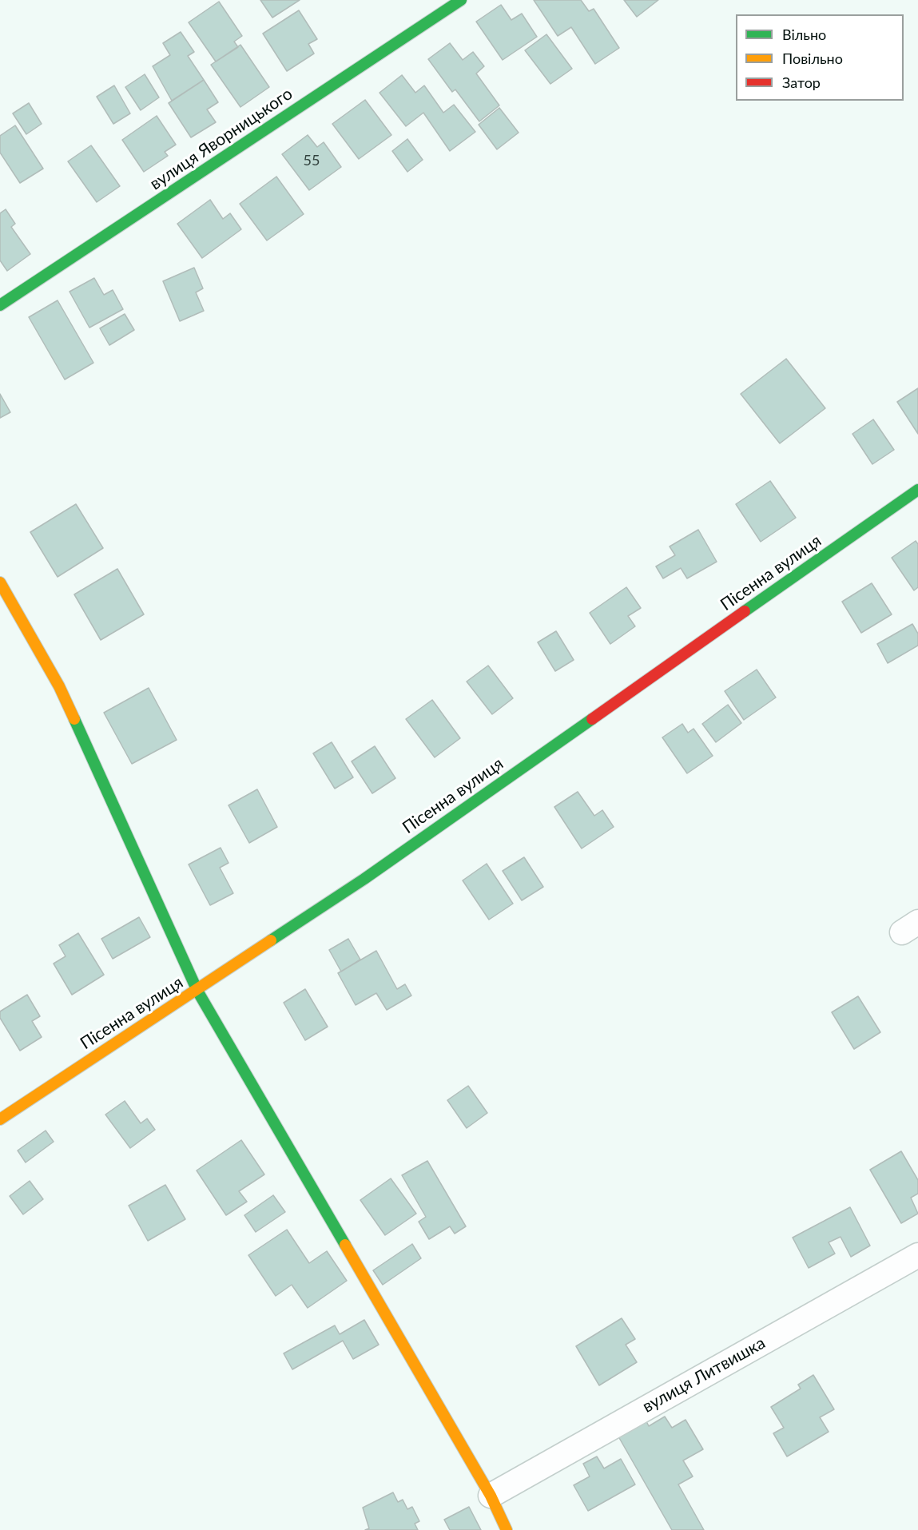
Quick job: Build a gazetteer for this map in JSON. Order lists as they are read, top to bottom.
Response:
{
  "streets": {
    "street": ["вулиця Яворницького", "Пісенна вулиця", "вулиця Литвишка"]
  },
  "house_numbers": ["55"],
  "legend": ["Вільно", "Повільно", "Затор"]
}
